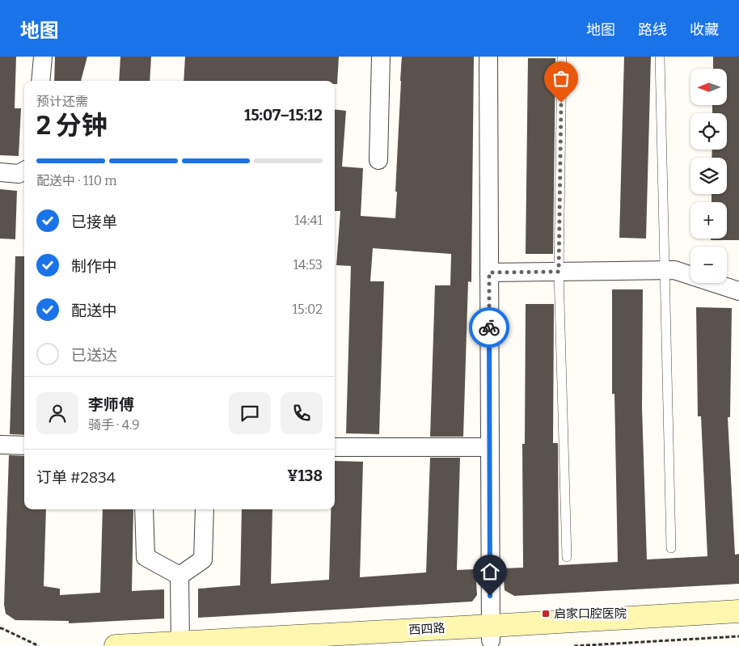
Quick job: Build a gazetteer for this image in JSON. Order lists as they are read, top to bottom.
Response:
{
  "streets": {
    "street": ["西四路"]
  },
  "places": {
    "transit": ["启家口腔医院"]
  },
  "north": "left",
  "page": {
    "header": "地图",
    "nav": ["地图", "路线", "收藏"],
    "map_buttons": ["+", "−"],
    "heading": ["2 分钟", "预计还需", "15:07–15:12"],
    "panel": [
      "李师傅",
      "骑手 · 4.9",
      "订单 #2834",
      "¥138"
    ],
    "bar": "配送中 · 110 m",
    "list": [
      ["已接单", "14:41"],
      ["制作中", "14:53"],
      ["配送中", "15:02"],
      "已送达"
    ]
  }
}
